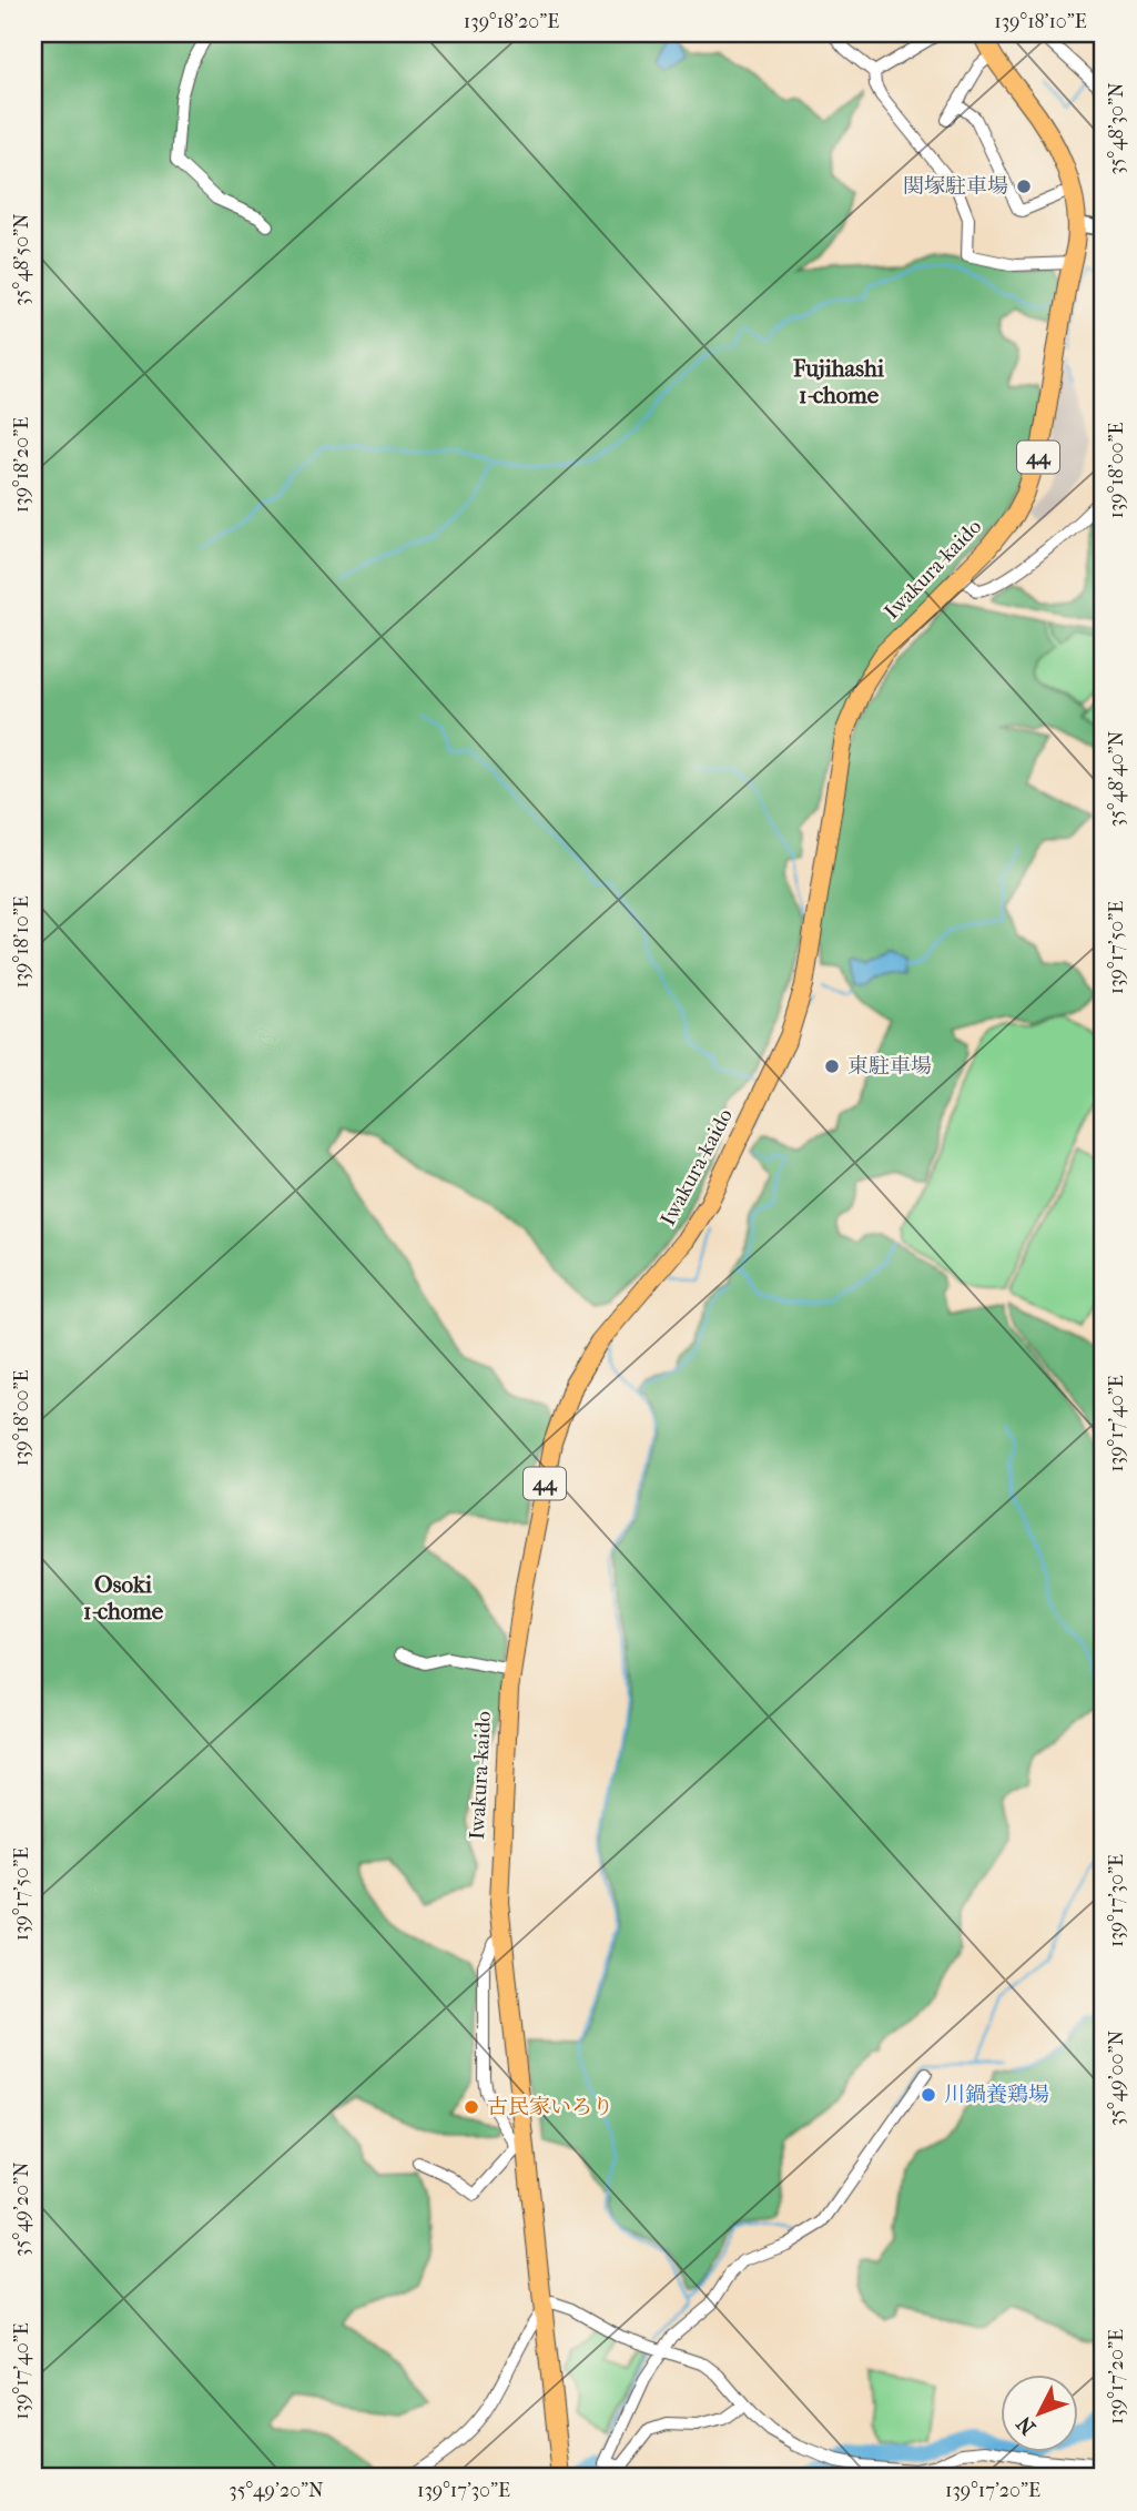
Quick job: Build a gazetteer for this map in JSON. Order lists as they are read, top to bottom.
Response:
{
  "streets": {
    "main road": ["44", "Iwakura-kaido"]
  },
  "districts": ["Fujihashi 1-chome", "Osoki 1-chome"],
  "places": [
    "関塚駐車場",
    "東駐車場",
    "川鍋養鶏場",
    "古民家いろり"
  ],
  "north": "bottom left",
  "coordinates": [
    "139°18'20\"E",
    "139°18'10\"E",
    "35°48'30\"N",
    "35°48'50\"N",
    "139°18'00\"E",
    "35°48'40\"N",
    "139°17'50\"E",
    "139°17'40\"E",
    "139°17'30\"E",
    "35°49'00\"N",
    "35°49'20\"N",
    "139°17'20\"E"
  ]
}
